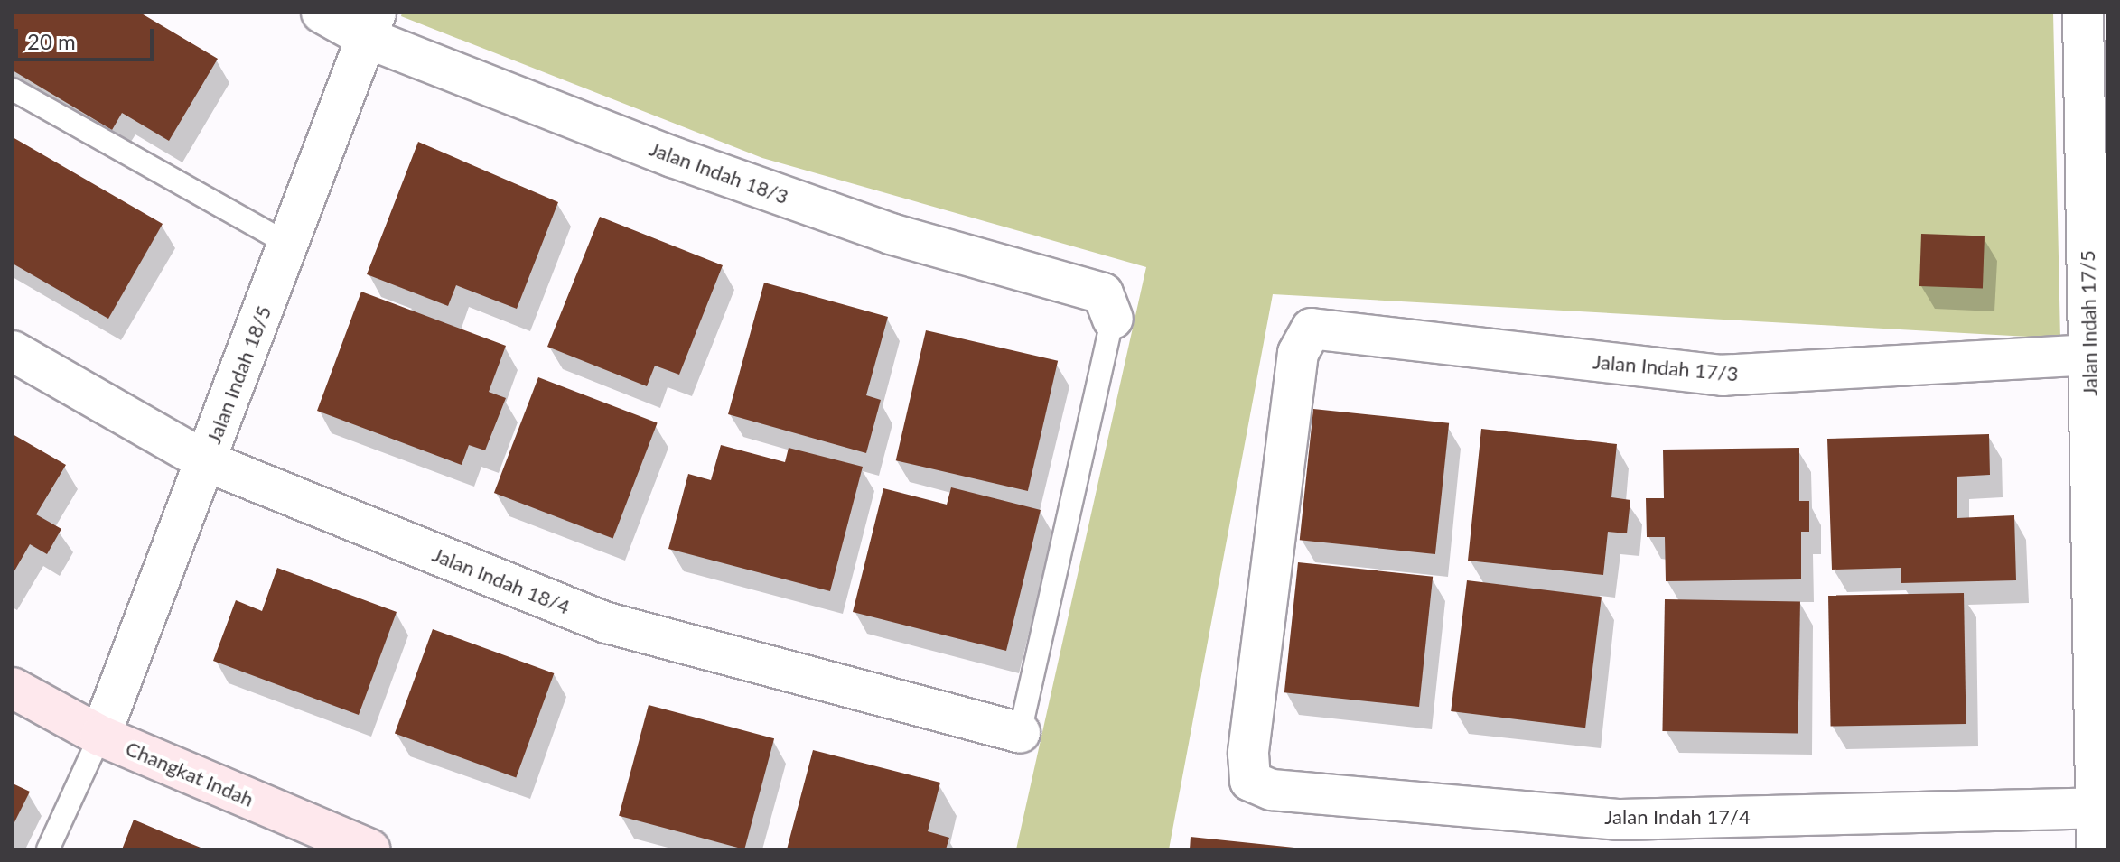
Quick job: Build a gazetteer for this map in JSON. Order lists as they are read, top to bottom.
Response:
{
  "streets": {
    "street": [
      "Jalan Indah 18/3",
      "Jalan Indah 17/5",
      "Jalan Indah 17/3",
      "Jalan Indah 18/5",
      "Jalan Indah 18/4",
      "Changkat Indah",
      "Jalan Indah 17/4"
    ]
  },
  "crossings": [
    ["Jalan Indah 18/3", "Jalan Indah 18/5"],
    ["Jalan Indah 17/5", "Jalan Indah 17/3"],
    ["Jalan Indah 17/5", "Jalan Indah 17/4"],
    ["Jalan Indah 17/3", "Jalan Indah 17/4"],
    ["Jalan Indah 18/5", "Jalan Indah 18/4"],
    ["Jalan Indah 18/5", "Changkat Indah"]
  ],
  "scale_bar": "20 m"
}
